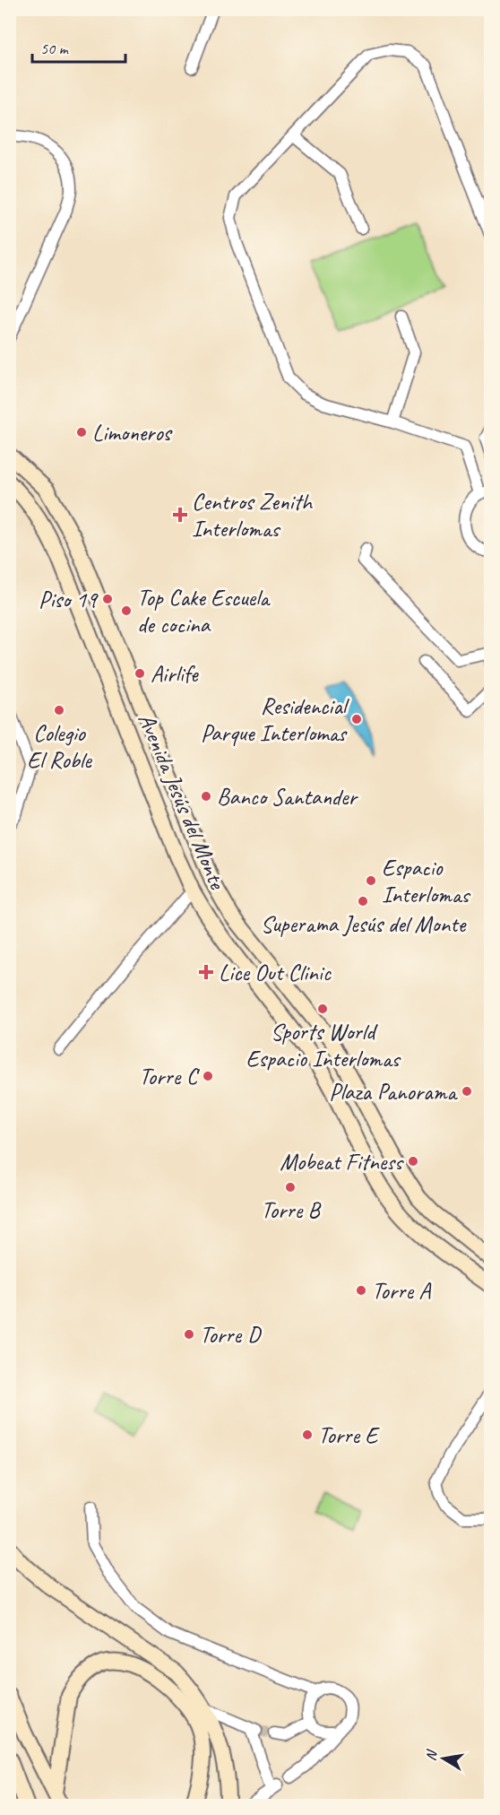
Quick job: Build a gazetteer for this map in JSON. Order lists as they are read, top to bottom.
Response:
{
  "streets": {
    "main road": ["Avenida Jesús del Monte"]
  },
  "places": {
    "other": [
      "Limoneros",
      "Piso 19",
      "Top Cake Escuela de cocina",
      "Airlife",
      "Colegio El Roble",
      "Residencial Parque Interlomas",
      "Banco Santander",
      "Espacio Interlomas",
      "Superama Jesús del Monte",
      "Sports World Espacio Interlomas",
      "Torre C",
      "Plaza Panorama",
      "Mobeat Fitness",
      "Torre B",
      "Torre A",
      "Torre D",
      "Torre E"
    ],
    "health": ["Centros Zenith Interlomas", "Lice Out Clinic"]
  },
  "scale_bar": "50 m",
  "north": "left"
}
